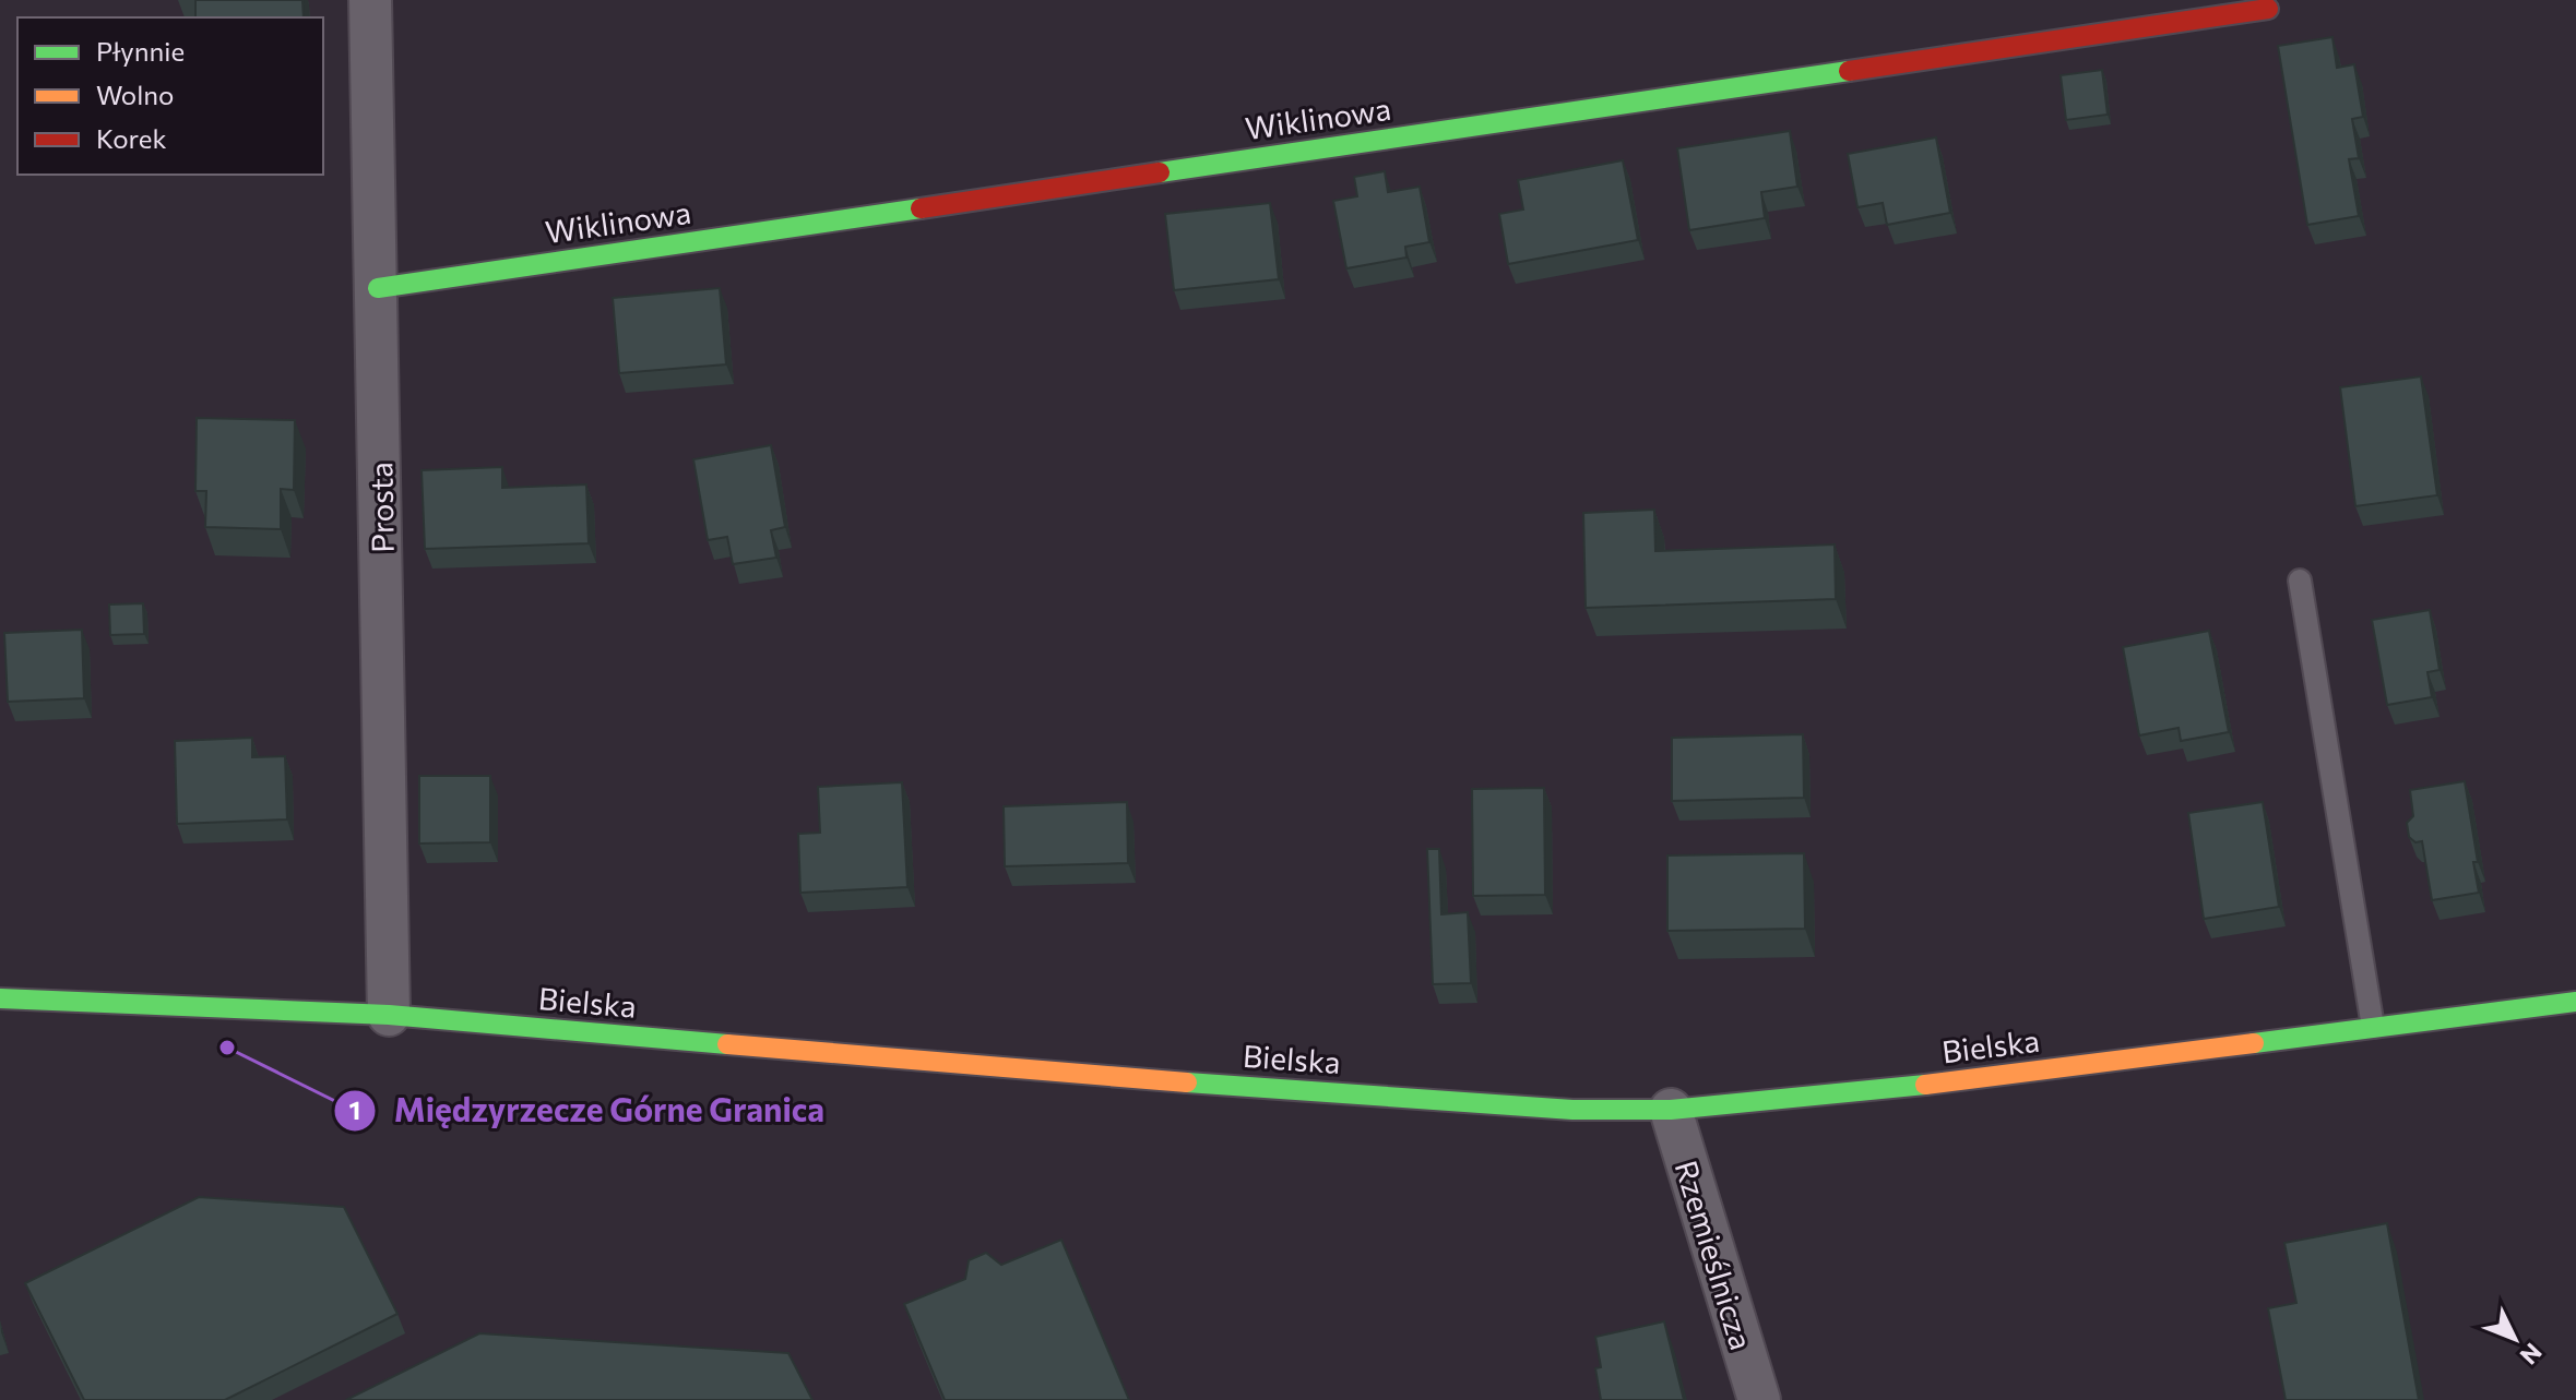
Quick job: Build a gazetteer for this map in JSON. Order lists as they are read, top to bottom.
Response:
{
  "streets": {
    "street": [
      "Wiklinowa",
      "Prosta",
      "Bielska",
      "Rzemieślnicza"
    ]
  },
  "crossings": [
    ["Wiklinowa", "Prosta"],
    ["Prosta", "Bielska"],
    ["Bielska", "Rzemieślnicza"]
  ],
  "places": ["Międzyrzecze Górne Granica"],
  "legend": ["Płynnie", "Wolno", "Korek"],
  "north": "bottom right"
}
